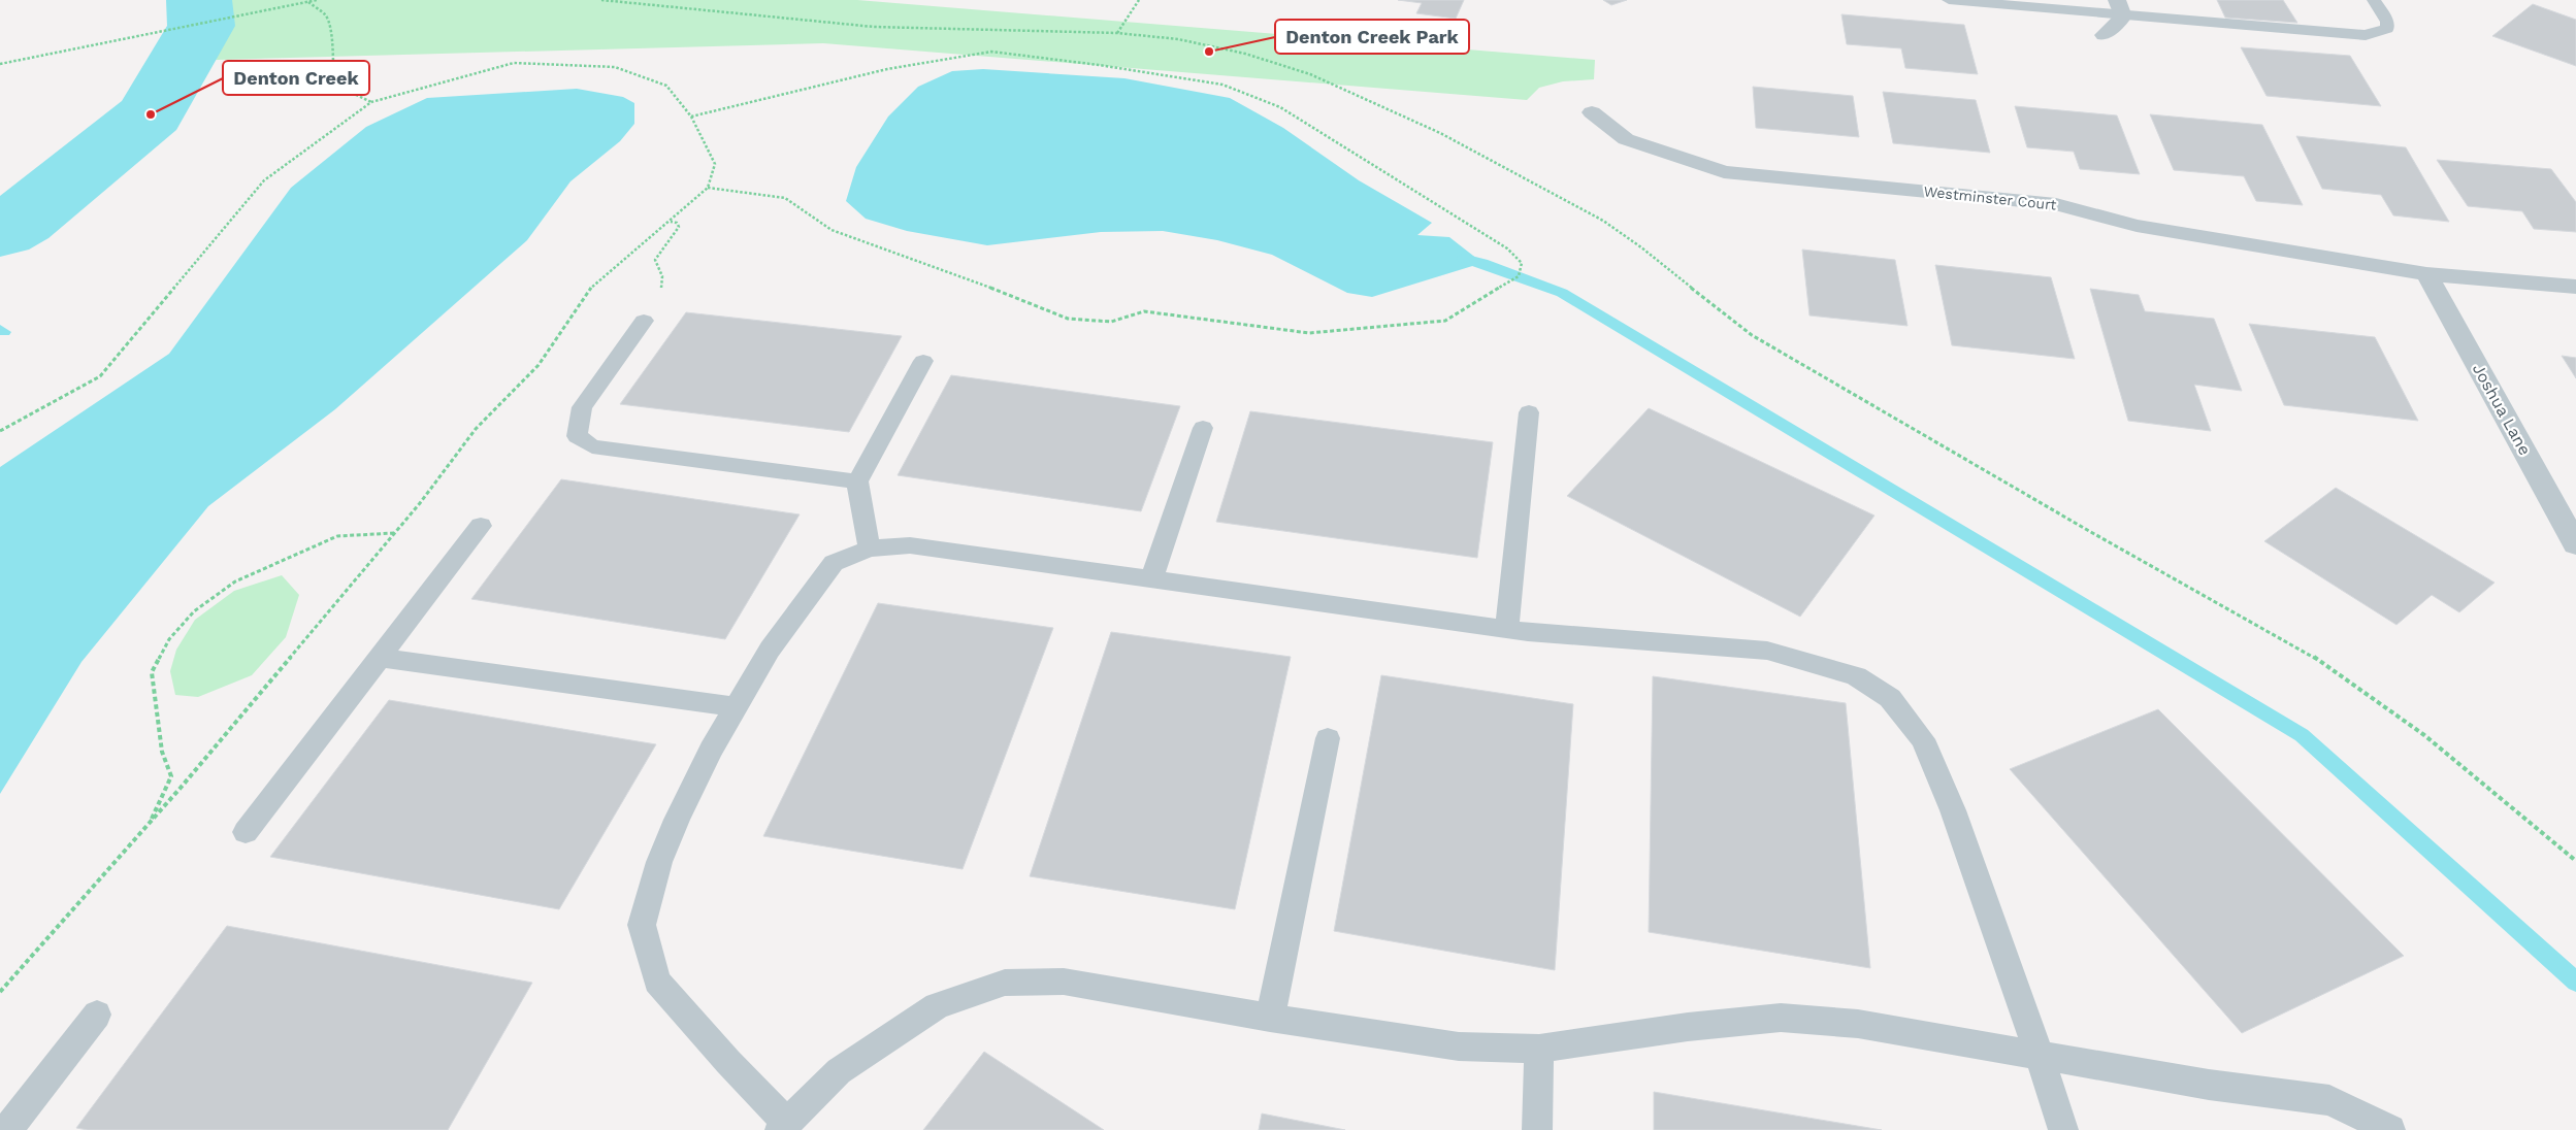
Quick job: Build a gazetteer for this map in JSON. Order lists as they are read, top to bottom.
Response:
{
  "streets": {
    "street": ["Westminster Court", "Joshua Lane"]
  },
  "crossings": [
    ["Westminster Court", "Joshua Lane"]
  ],
  "places": ["Denton Creek Park", "Denton Creek"]
}
